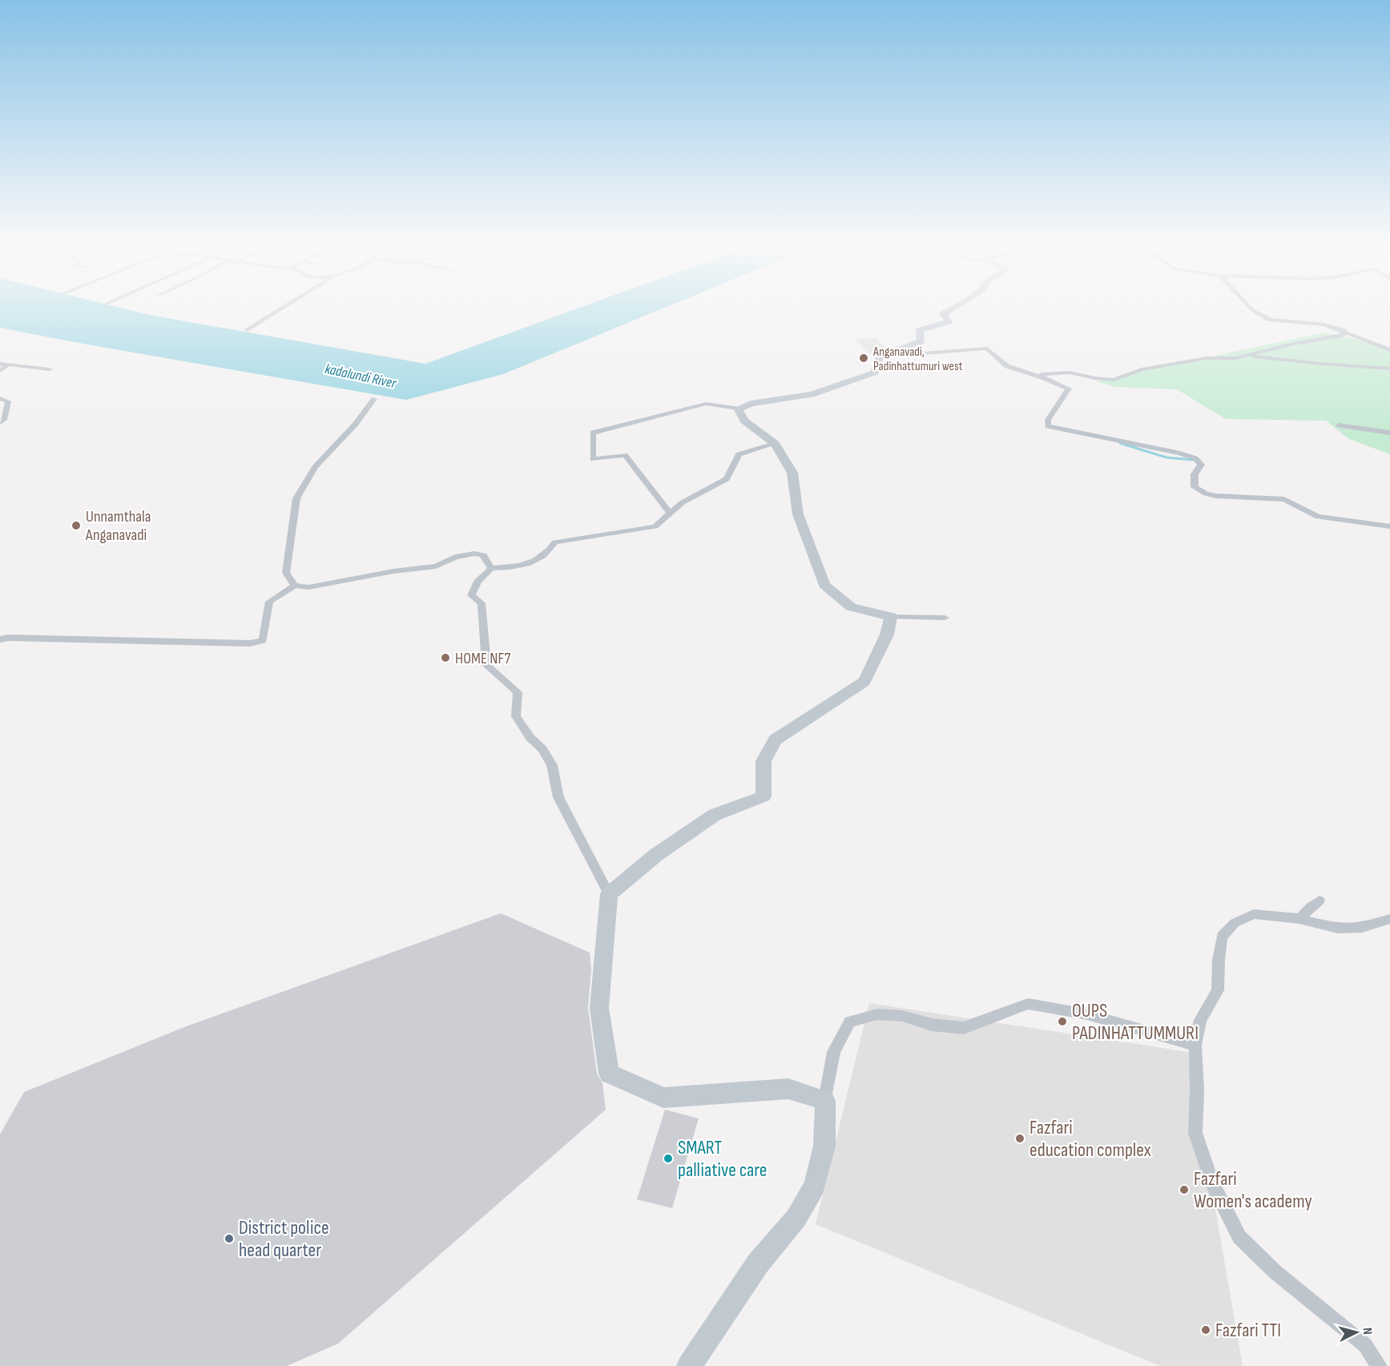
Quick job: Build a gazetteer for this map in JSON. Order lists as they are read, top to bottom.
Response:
{
  "water": ["kadalundi River"],
  "places": [
    "Anganavadi, Padinhattumuri west",
    "Unnamthala Anganavadi",
    "HOME NF7",
    "OUPS PADINHATTUMMURI",
    "Fazfari education complex",
    "SMART palliative care",
    "Fazfari Women's academy",
    "District police head quarter",
    "Fazfari TTI"
  ],
  "north": "right"
}
